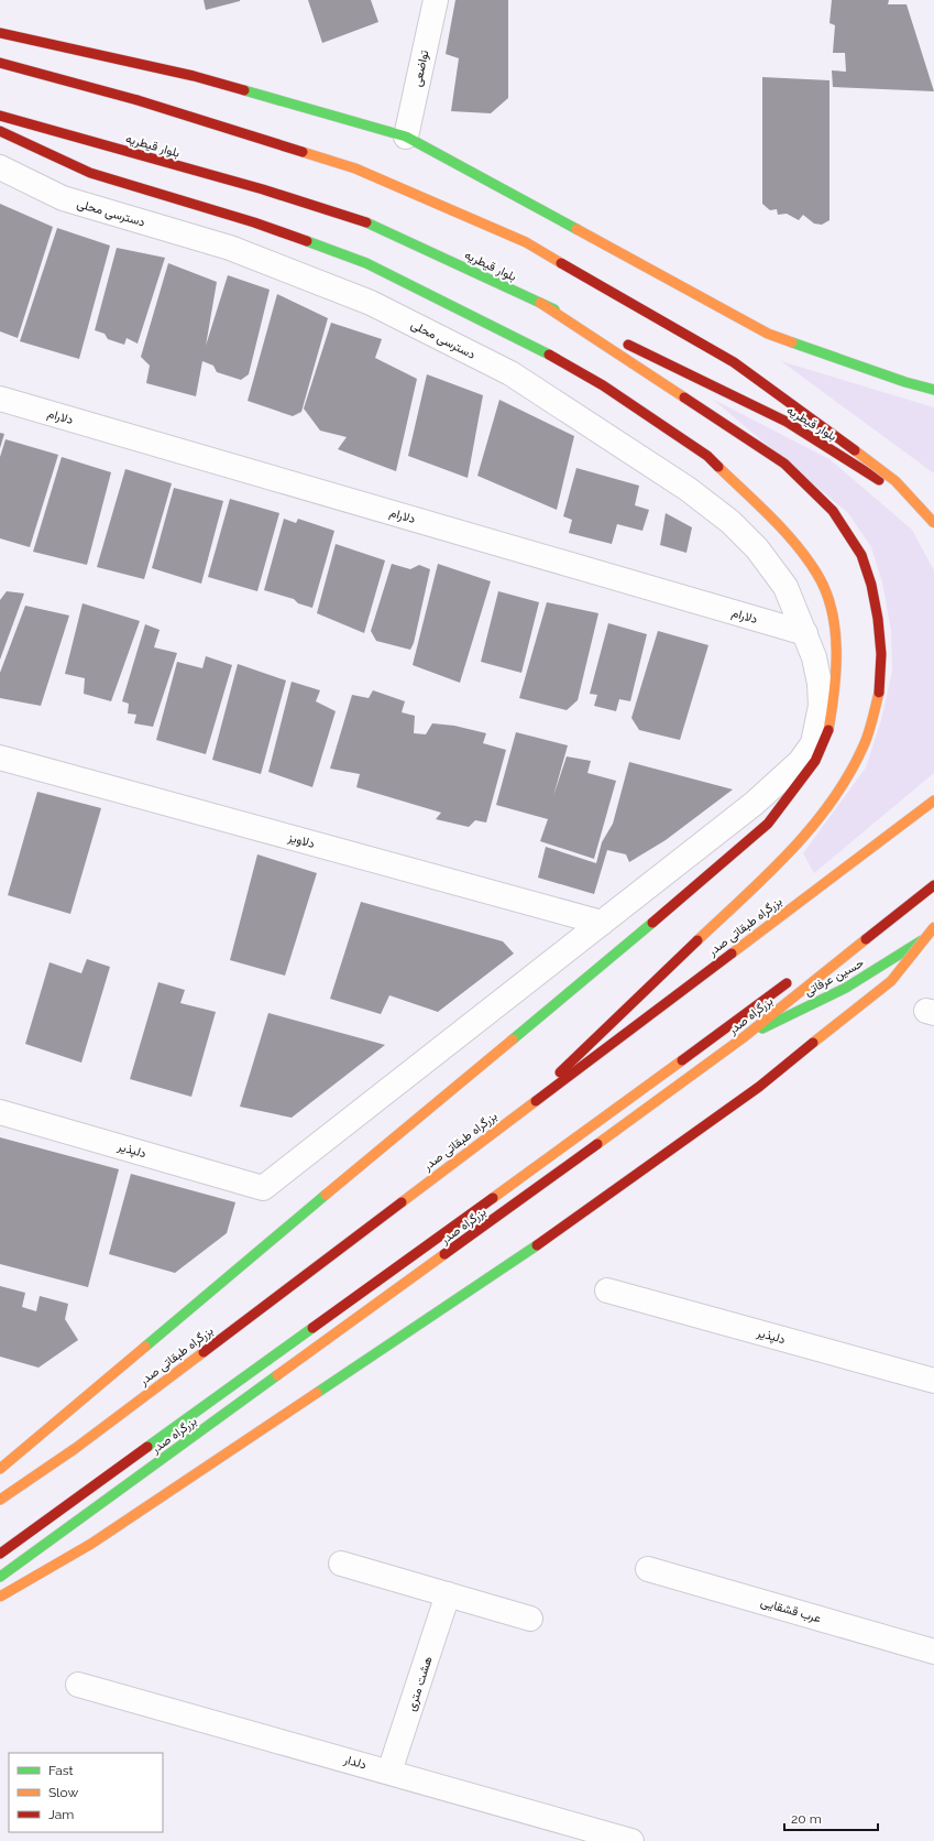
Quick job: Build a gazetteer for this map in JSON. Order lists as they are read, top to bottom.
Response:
{
  "streets": {
    "main road": [
      "بلوار قیطریه",
      "بزرگراه طبقاتی صدر",
      "حسین عرفاتی",
      "بزرگراه صدر"
    ],
    "street": [
      "تواضعی",
      "دسترسی محلی",
      "دلارام",
      "دلاویز",
      "دلپذیر",
      "عرب قشقایی",
      "هشت متری",
      "دلدار"
    ]
  },
  "crossings": [
    ["دسترسی محلی", "دلارام"],
    ["دسترسی محلی", "دلاویز"],
    ["دسترسی محلی", "دلپذیر"],
    ["حسین عرفاتی", "بزرگراه صدر"],
    ["هشت متری", "دلدار"]
  ],
  "legend": ["Fast", "Slow", "Jam"],
  "scale_bar": "20 m"
}
